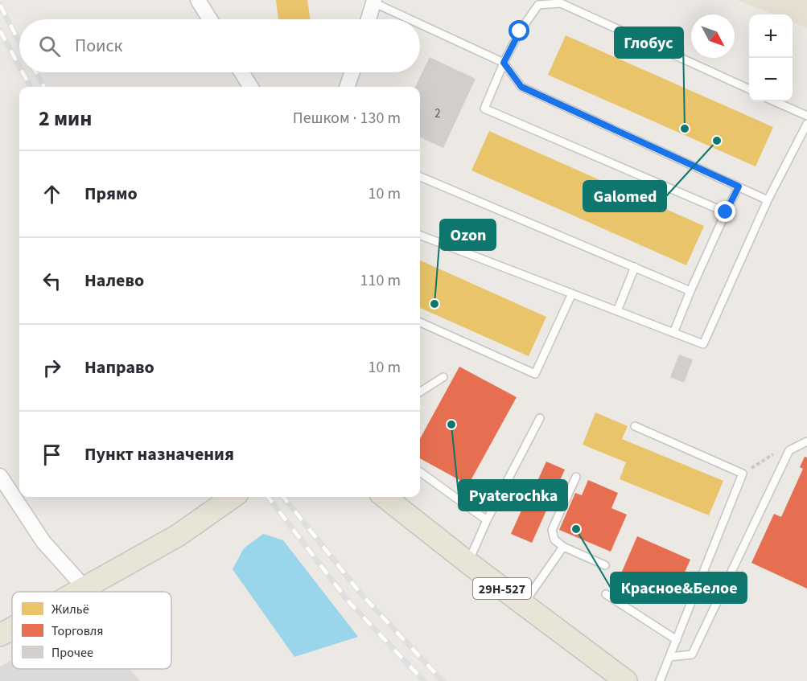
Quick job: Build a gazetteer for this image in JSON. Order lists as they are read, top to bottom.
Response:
{
  "streets": {
    "main road": ["29Н-527"]
  },
  "places": [
    "Глобус",
    "Galomed",
    "Ozon",
    "Pyaterochka",
    "Красное&Белое"
  ],
  "house_numbers": ["2"],
  "legend": ["Жильё", "Торговля", "Прочее"],
  "north": "bottom right",
  "page": {
    "map_buttons": ["+", "−"],
    "search": "Поиск",
    "heading": ["2 мин", "Пешком · 130 m"],
    "list": [
      ["Прямо", "10 m"],
      ["Налево", "110 m"],
      ["Направо", "10 m"],
      "Пункт назначения"
    ]
  }
}
